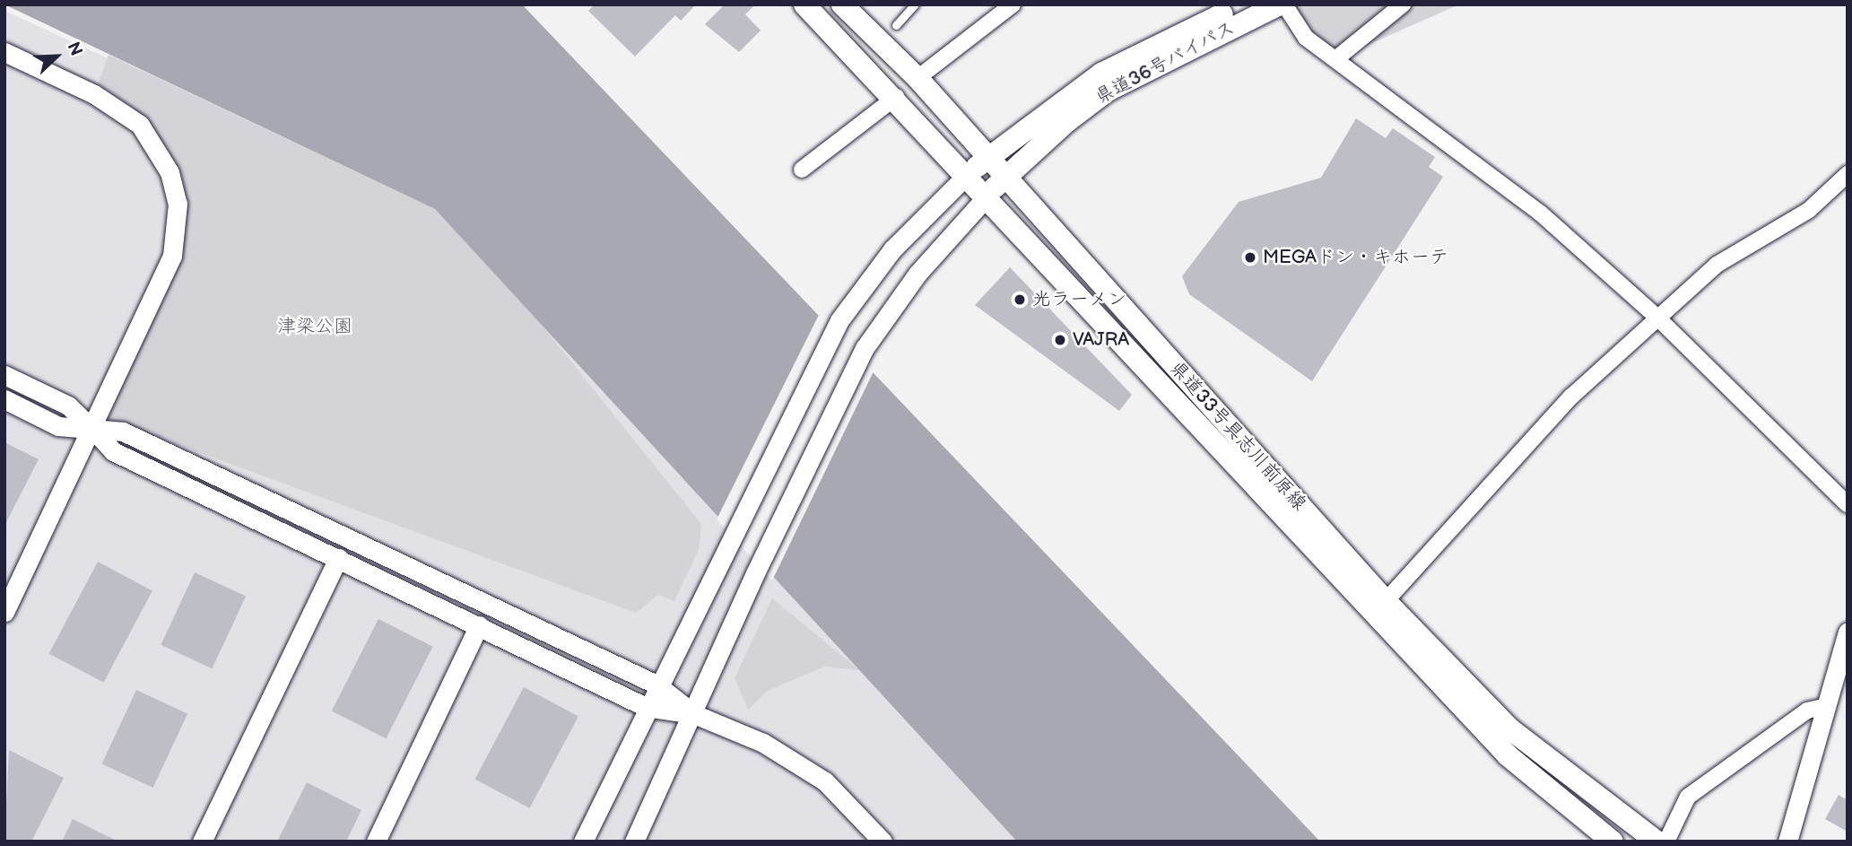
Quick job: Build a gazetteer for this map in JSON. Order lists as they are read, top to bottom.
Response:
{
  "streets": {
    "main road": ["県道36号バイパス", "県道33号具志川前原線"]
  },
  "crossings": [
    ["県道36号バイパス", "県道33号具志川前原線"]
  ],
  "parks": ["津梁公園"],
  "places": ["MEGAドン・キホーテ", "光ラーメン", "VAJRA"],
  "north": "top right"
}
